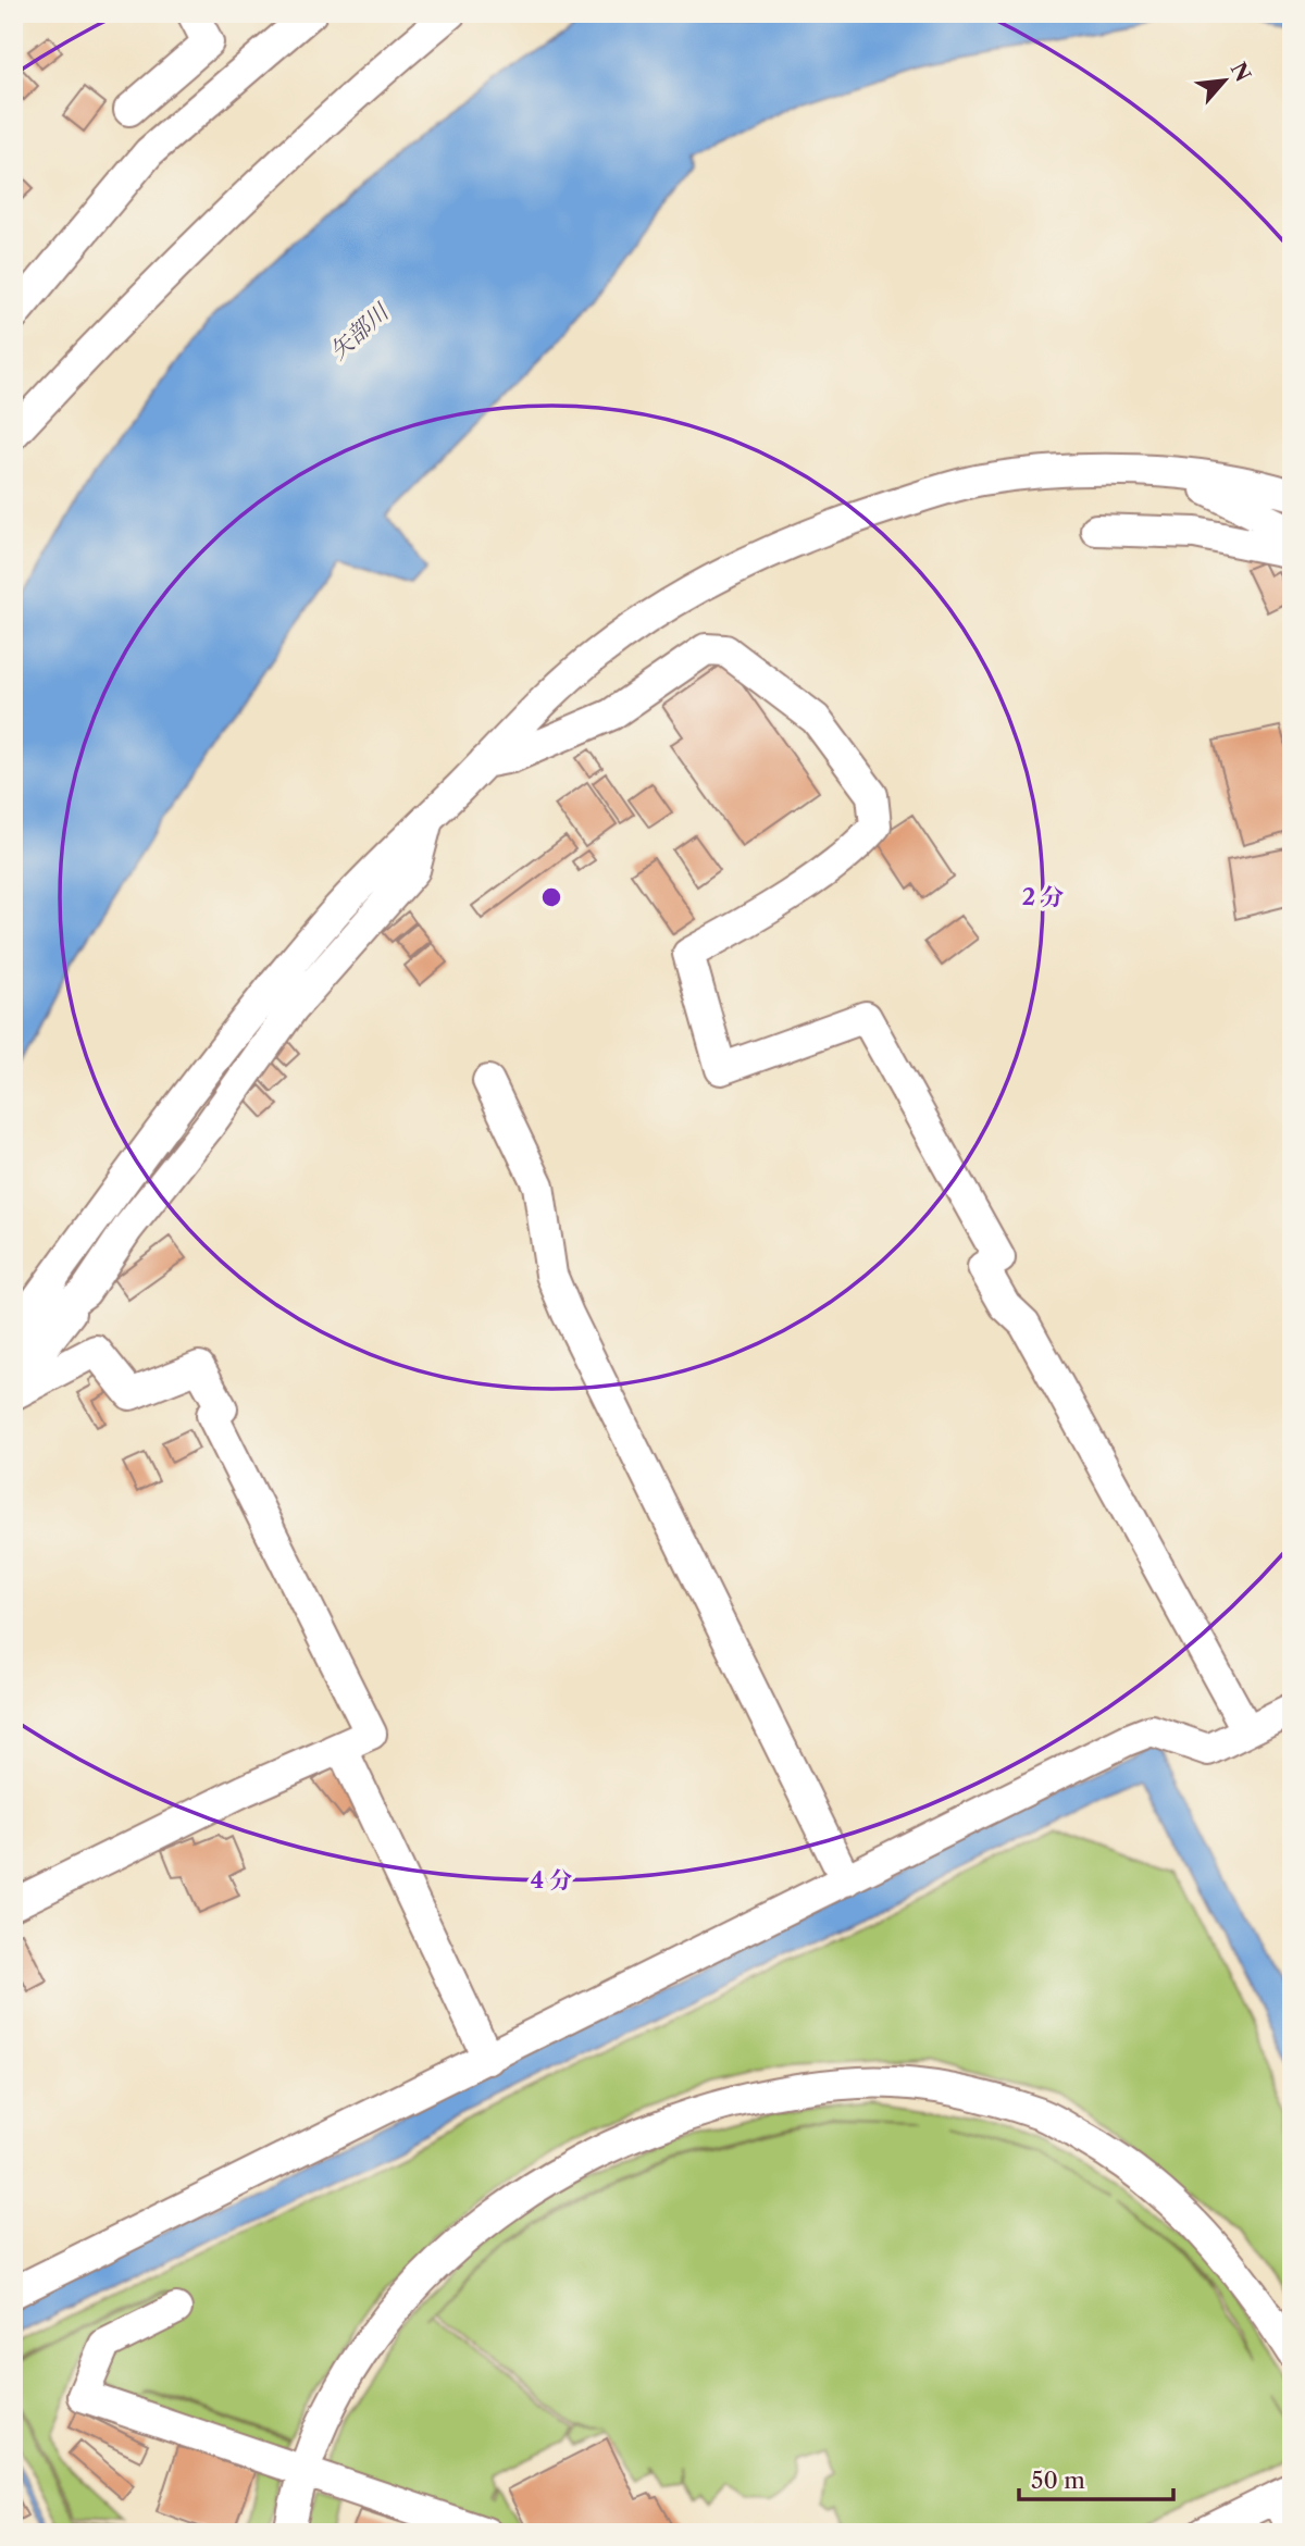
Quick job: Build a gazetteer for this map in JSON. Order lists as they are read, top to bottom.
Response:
{
  "water": ["矢部川"],
  "scale_bar": "50 m",
  "north": "top right",
  "rings": ["2 分", "4 分"]
}
